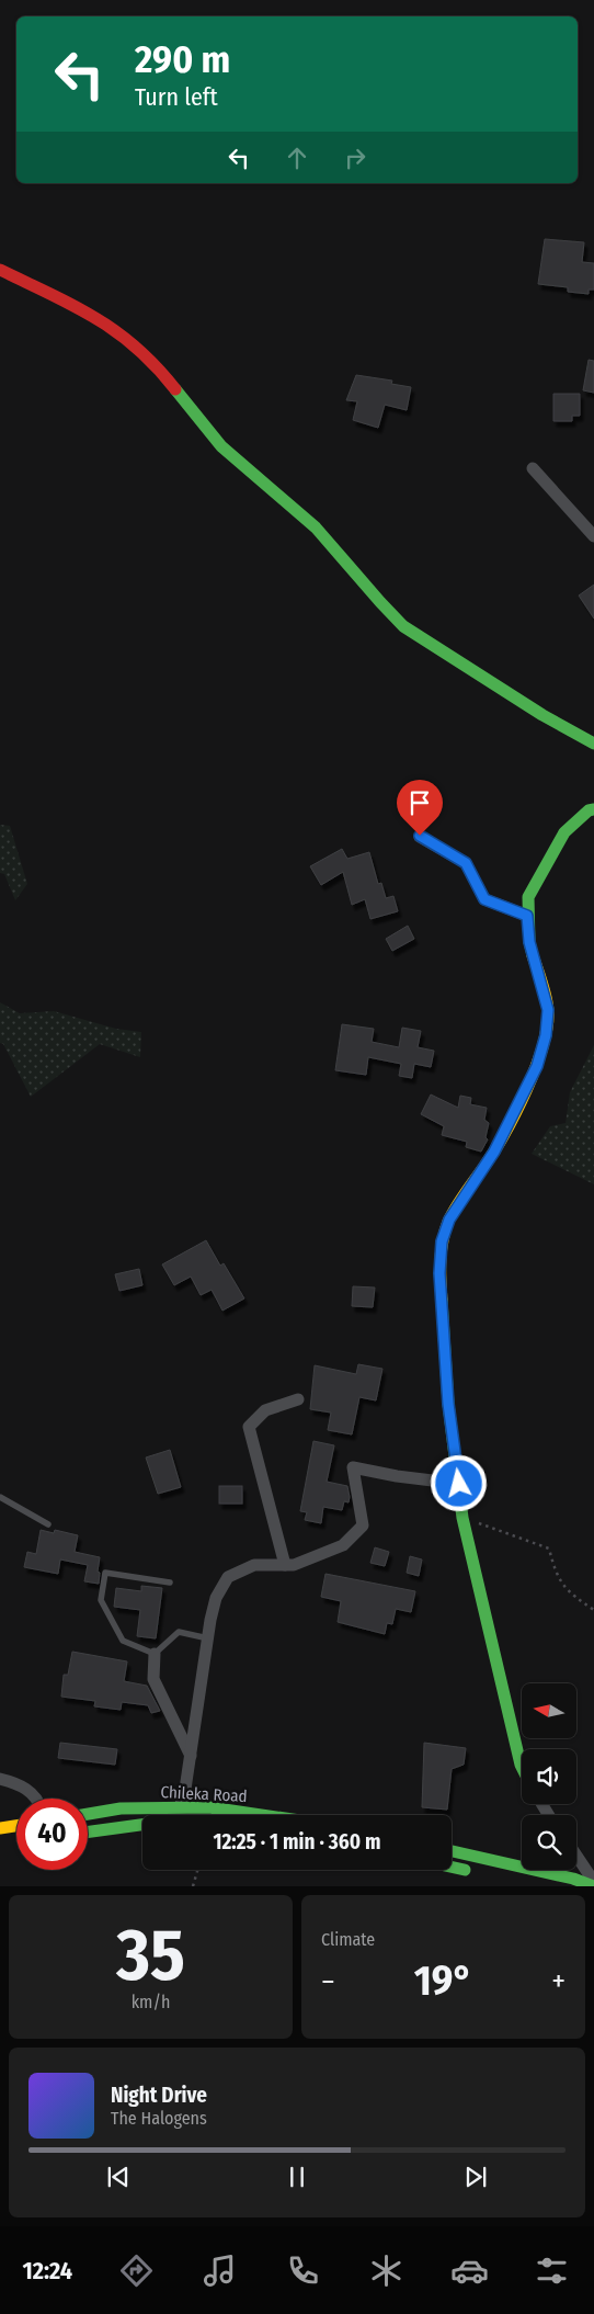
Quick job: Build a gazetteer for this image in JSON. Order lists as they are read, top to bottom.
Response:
{
  "streets": {
    "main road": ["Chileka Road"]
  },
  "north": "left",
  "page": {
    "turn": ["290 m", "Turn left"],
    "limit": "40",
    "trip": "12:25 · 1 min · 360 m",
    "tile": [
      ["35", "km/h"],
      "Climate"
    ],
    "heat": ["−", "19°", "+"],
    "song": ["Night Drive", "The Halogens"],
    "tabs": "12:24"
  }
}
